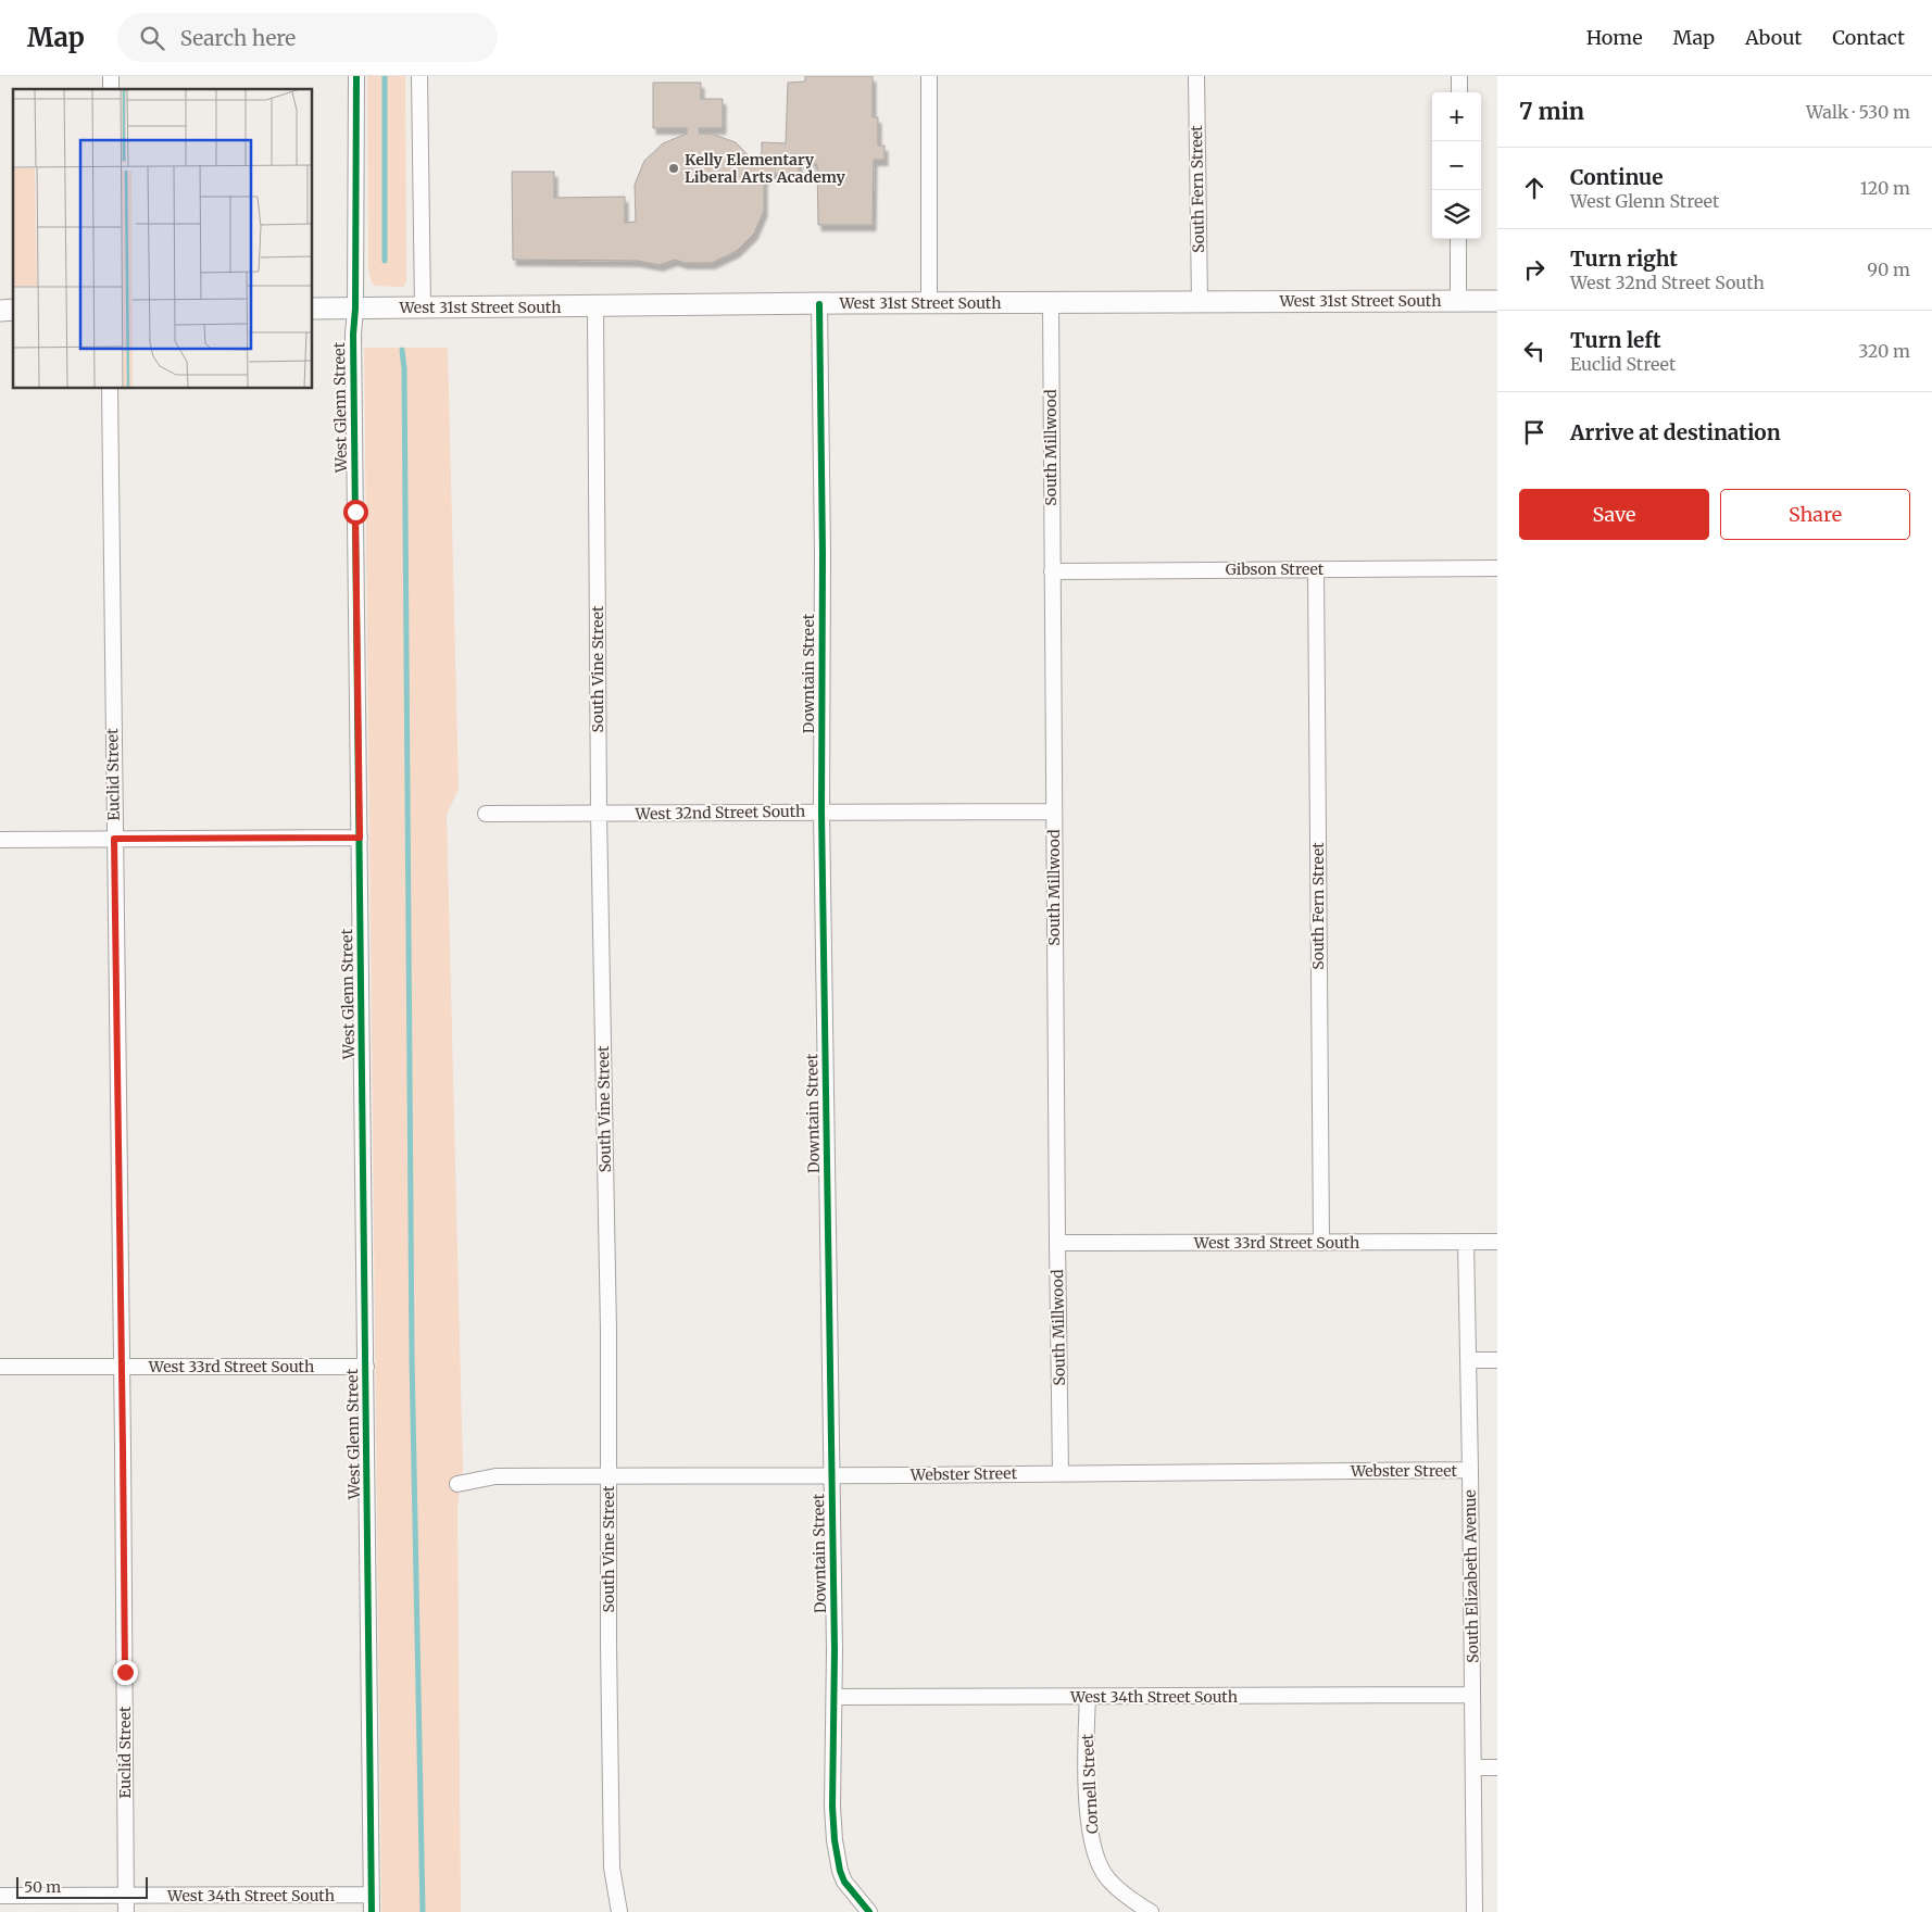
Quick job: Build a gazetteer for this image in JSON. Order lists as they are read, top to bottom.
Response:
{
  "streets": {
    "street": [
      "South Fern Street",
      "West 31st Street South",
      "West Glenn Street",
      "South Millwood",
      "Gibson Street",
      "South Vine Street",
      "Downtain Street",
      "Euclid Street",
      "West 32nd Street South",
      "West 33rd Street South",
      "Webster Street",
      "South Elizabeth Avenue",
      "West 34th Street South",
      "Cornell Street"
    ]
  },
  "crossings": [
    ["South Fern Street", "West 31st Street South"],
    ["South Fern Street", "Gibson Street"],
    ["South Fern Street", "West 33rd Street South"],
    ["West 31st Street South", "West Glenn Street"],
    ["West 31st Street South", "South Millwood"],
    ["West 31st Street South", "South Vine Street"],
    ["West 31st Street South", "Downtain Street"],
    ["West Glenn Street", "West 33rd Street South"],
    ["West Glenn Street", "West 34th Street South"],
    ["South Millwood", "Gibson Street"],
    ["South Millwood", "West 32nd Street South"],
    ["South Millwood", "West 33rd Street South"],
    ["South Millwood", "Webster Street"],
    ["South Vine Street", "West 32nd Street South"],
    ["South Vine Street", "Webster Street"],
    ["Downtain Street", "West 32nd Street South"],
    ["Downtain Street", "Webster Street"],
    ["Downtain Street", "West 34th Street South"],
    ["Euclid Street", "West 33rd Street South"],
    ["Euclid Street", "West 34th Street South"],
    ["West 33rd Street South", "South Elizabeth Avenue"],
    ["Webster Street", "South Elizabeth Avenue"],
    ["South Elizabeth Avenue", "West 34th Street South"],
    ["West 34th Street South", "Cornell Street"]
  ],
  "places": ["Kelly Elementary Liberal Arts Academy"],
  "scale_bar": "50 m",
  "page": {
    "header": "Map",
    "search": "Search here",
    "nav": [
      "Home",
      "Map",
      "About",
      "Contact"
    ],
    "heading": ["7 min", "Walk · 530 m"],
    "map_buttons": ["+", "−"],
    "list": [
      ["Continue", "West Glenn Street", "120 m"],
      ["Turn right", "West 32nd Street South", "90 m"],
      ["Turn left", "Euclid Street", "320 m"],
      "Arrive at destination"
    ],
    "buttons": ["Save", "Share"],
    "scale": "50 m"
  }
}
